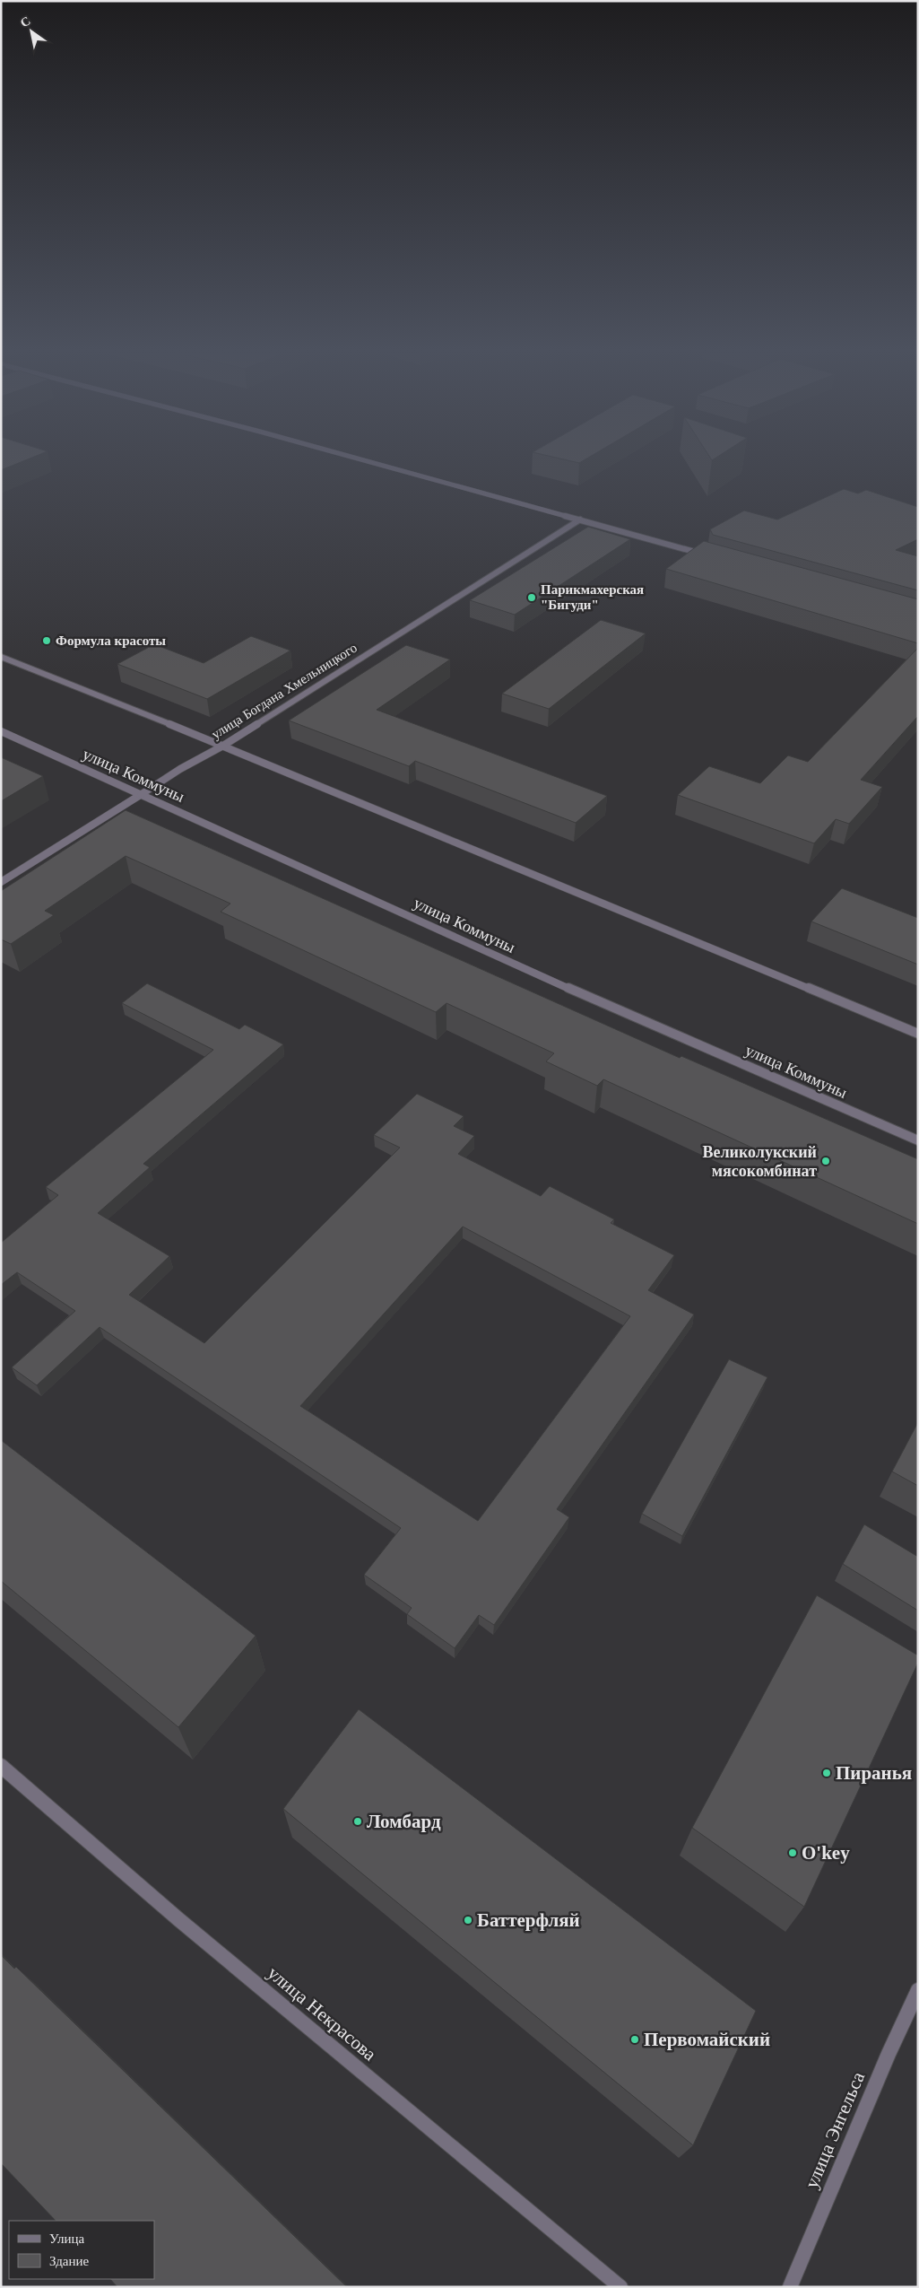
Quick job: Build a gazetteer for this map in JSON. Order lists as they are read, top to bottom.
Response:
{
  "streets": {
    "street": [
      "улица Богдана Хмельницкого",
      "улица Коммуны",
      "улица Некрасова",
      "улица Энгельса"
    ]
  },
  "crossings": [
    ["улица Богдана Хмельницкого", "улица Коммуны"]
  ],
  "places": [
    "Парикмахерская \"Бигуди\"",
    "Формула красоты",
    "Великолукский мясокомбинат",
    "Пиранья",
    "Ломбард",
    "O'key",
    "Баттерфляй",
    "Первомайский"
  ],
  "legend": ["Улица", "Здание"],
  "north": "top left"
}
